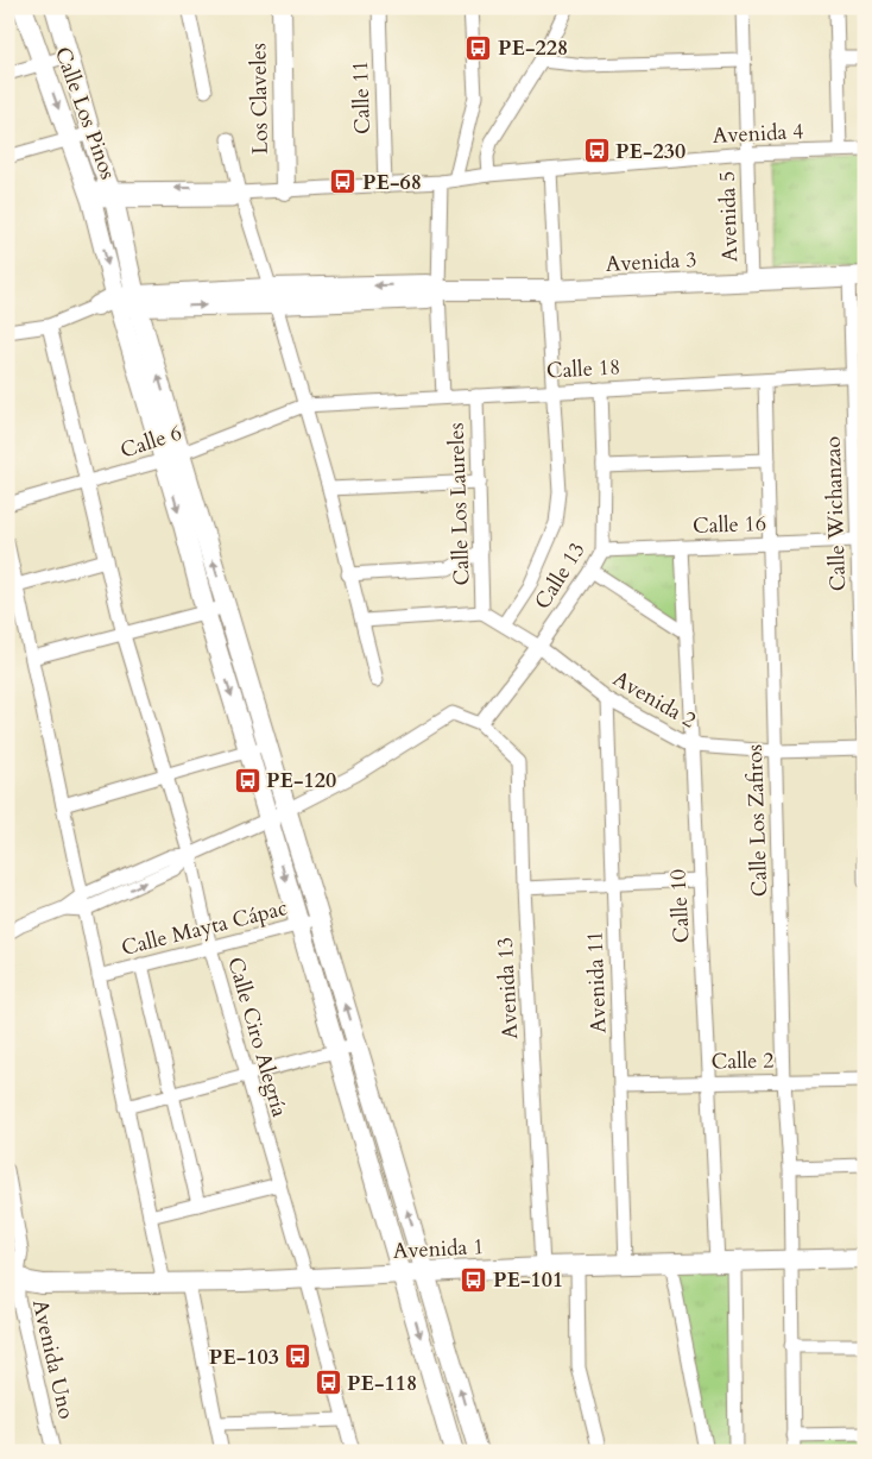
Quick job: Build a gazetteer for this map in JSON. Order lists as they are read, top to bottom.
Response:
{
  "streets": {
    "street": [
      "Calle 11",
      "Los Claveles",
      "Calle Los Pinos",
      "Avenida 4",
      "Avenida 5",
      "Avenida 3",
      "Calle 18",
      "Calle 6",
      "Calle Los Laureles",
      "Calle Wichanzao",
      "Calle 16",
      "Calle 13",
      "Avenida 2",
      "Calle Los Zafiros",
      "Calle 10",
      "Calle Mayta Cápac",
      "Avenida 11",
      "Avenida 13",
      "Calle Ciro Alegría",
      "Calle 2",
      "Avenida 1",
      "Avenida Uno"
    ]
  },
  "crossings": [
    ["Calle 11", "Avenida 4"],
    ["Los Claveles", "Avenida 4"],
    ["Calle Los Pinos", "Avenida 4"],
    ["Calle Los Pinos", "Avenida 3"],
    ["Avenida 4", "Avenida 5"],
    ["Avenida 4", "Calle Los Laureles"],
    ["Avenida 5", "Avenida 3"],
    ["Avenida 3", "Calle Los Laureles"],
    ["Avenida 3", "Calle Wichanzao"],
    ["Calle 18", "Calle 6"],
    ["Calle 18", "Calle Los Laureles"],
    ["Calle 18", "Calle Wichanzao"],
    ["Calle 18", "Calle 13"],
    ["Calle 18", "Calle Los Zafiros"],
    ["Calle 6", "Calle Ciro Alegría"],
    ["Calle Los Laureles", "Avenida 2"],
    ["Calle Wichanzao", "Calle 16"],
    ["Calle Wichanzao", "Avenida 2"],
    ["Calle 16", "Calle 13"],
    ["Calle 16", "Calle Los Zafiros"],
    ["Calle 16", "Calle 10"],
    ["Calle 13", "Avenida 2"],
    ["Calle 13", "Avenida 13"],
    ["Avenida 2", "Calle Los Zafiros"],
    ["Avenida 2", "Calle 10"],
    ["Avenida 2", "Avenida 11"],
    ["Calle Los Zafiros", "Calle 2"],
    ["Calle Los Zafiros", "Avenida 1"],
    ["Calle 10", "Calle 2"],
    ["Calle 10", "Avenida 1"],
    ["Calle Mayta Cápac", "Calle Ciro Alegría"],
    ["Avenida 11", "Calle 2"],
    ["Avenida 11", "Avenida 1"],
    ["Avenida 13", "Avenida 1"],
    ["Calle Ciro Alegría", "Avenida 1"],
    ["Avenida 1", "Avenida Uno"]
  ],
  "places": {
    "bus stop": [
      "PE-228",
      "PE-230",
      "PE-68",
      "PE-120",
      "PE-101",
      "PE-103",
      "PE-118"
    ]
  }
}
